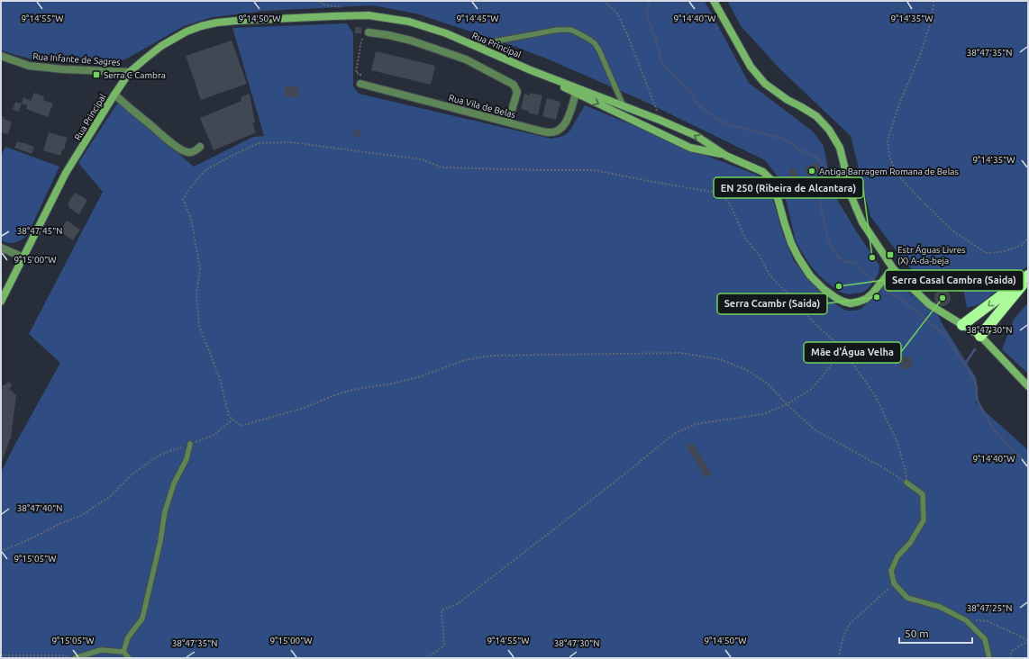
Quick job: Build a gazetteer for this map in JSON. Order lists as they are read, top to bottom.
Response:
{
  "streets": {
    "street": ["Rua Principal", "Rua Infante de Sagres", "Rua Vila de Belas"]
  },
  "crossings": [
    ["Rua Principal", "Rua Infante de Sagres"],
    ["Rua Principal", "Rua Vila de Belas"]
  ],
  "places": {
    "transit": ["Serra C Cambra", "Estr Águas Livres (X) A-da-beja"],
    "other": [
      "Antiga Barragem Romana de Belas",
      "EN 250 (Ribeira de Alcantara)",
      "Serra Casal Cambra (Saida)",
      "Serra Ccambr (Saida)",
      "Mãe d'Água Velha"
    ]
  },
  "scale_bar": "50 m",
  "coordinates": [
    "9°14'55\"W",
    "9°14'50\"W",
    "9°14'45\"W",
    "9°14'40\"W",
    "9°14'35\"W",
    "38°47'35\"N",
    "38°47'45\"N",
    "9°15'00\"W",
    "38°47'30\"N",
    "38°47'40\"N",
    "9°15'05\"W",
    "38°47'25\"N"
  ]
}
